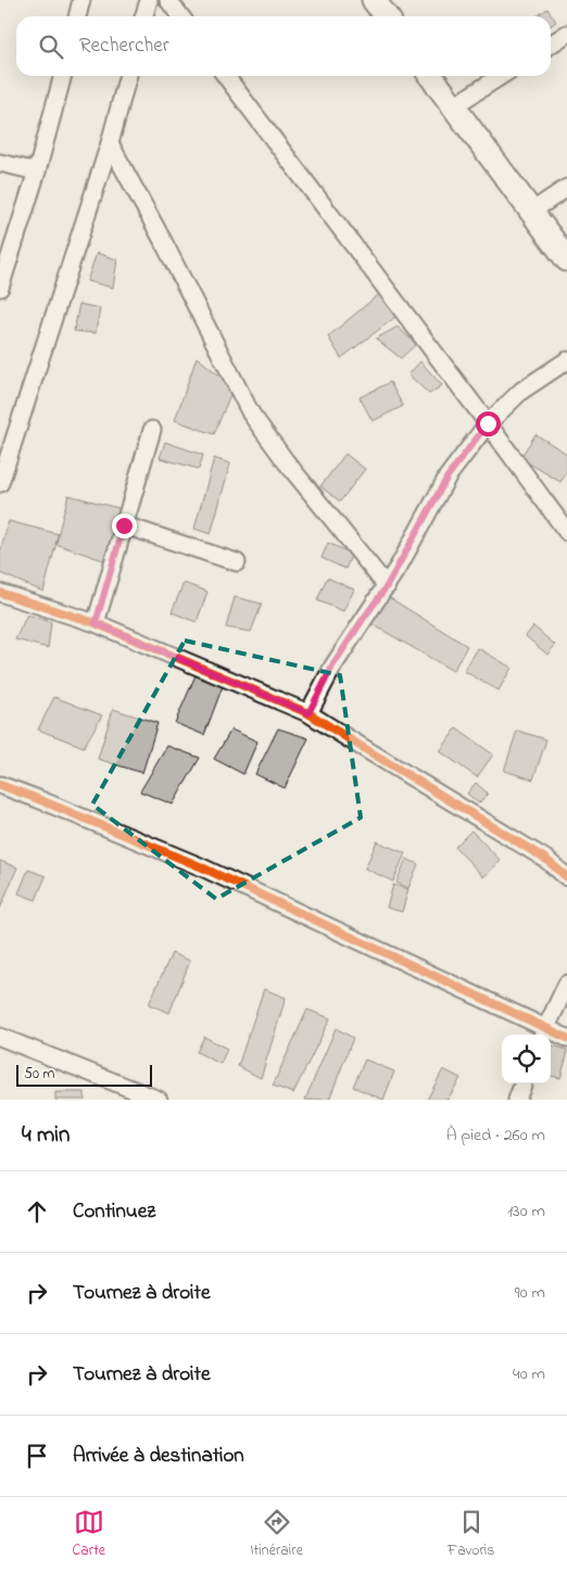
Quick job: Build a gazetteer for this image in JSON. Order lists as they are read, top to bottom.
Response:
{
  "scale_bar": "50 m",
  "page": {
    "search": "Rechercher",
    "scale": "50 m",
    "heading": ["4 min", "À pied · 260 m"],
    "list": [
      ["Continuez", "130 m"],
      ["Tournez à droite", "90 m"],
      ["Tournez à droite", "40 m"],
      "Arrivée à destination"
    ],
    "nav": ["Carte", "Itinéraire", "Favoris"]
  }
}
